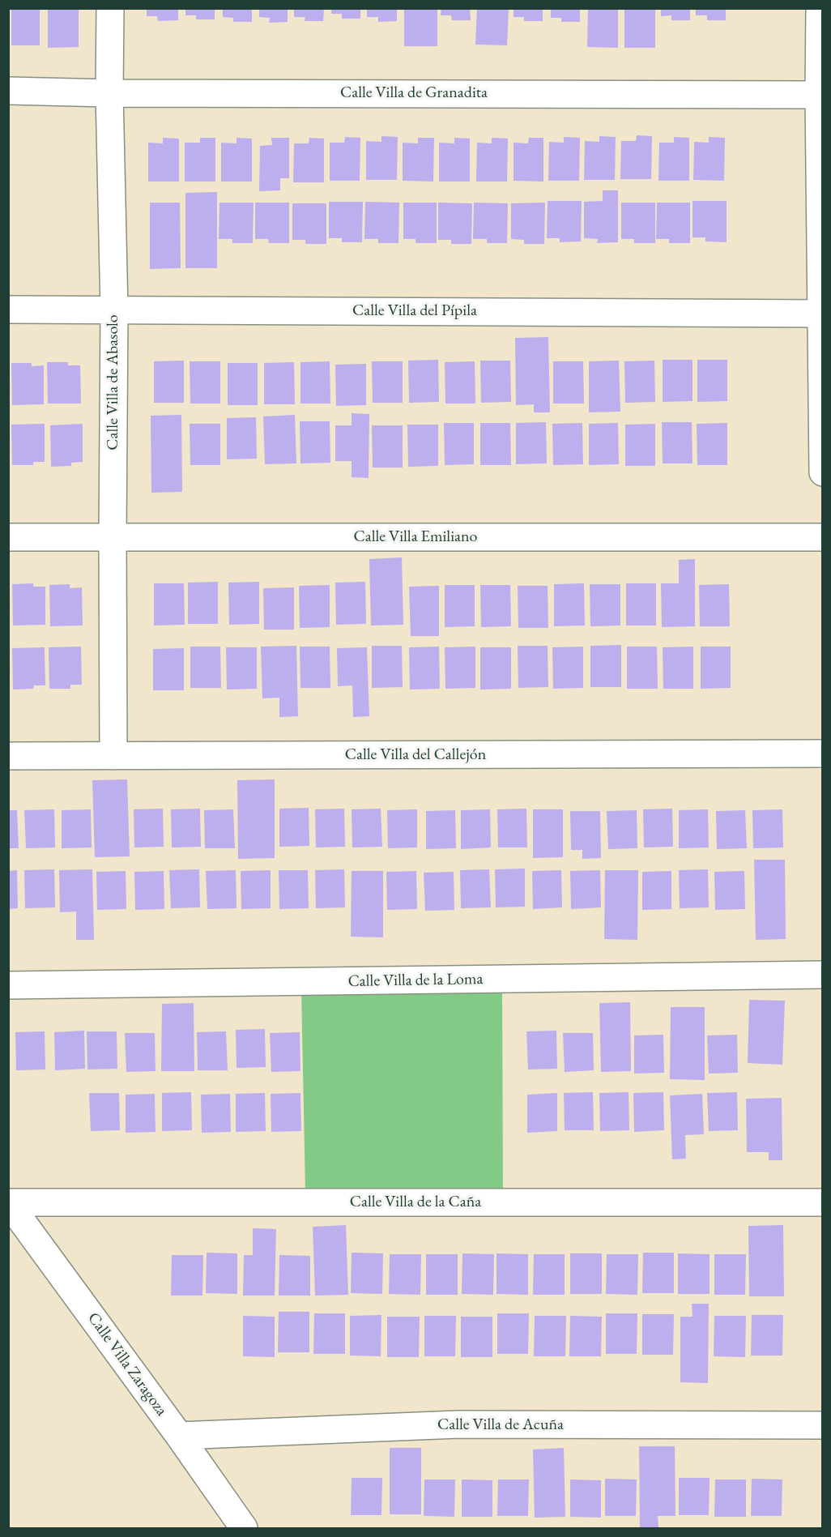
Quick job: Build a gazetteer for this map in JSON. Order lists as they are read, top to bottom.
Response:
{
  "streets": {
    "street": [
      "Calle Villa de Granadita",
      "Calle Villa del Pípila",
      "Calle Villa de Abasolo",
      "Calle Villa Emiliano",
      "Calle Villa del Callejón",
      "Calle Villa de la Loma",
      "Calle Villa de la Caña",
      "Calle Villa Zaragoza",
      "Calle Villa de Acuña"
    ]
  },
  "crossings": [
    ["Calle Villa de Granadita", "Calle Villa de Abasolo"],
    ["Calle Villa del Pípila", "Calle Villa de Abasolo"],
    ["Calle Villa de Abasolo", "Calle Villa Emiliano"],
    ["Calle Villa de Abasolo", "Calle Villa del Callejón"],
    ["Calle Villa de la Caña", "Calle Villa Zaragoza"],
    ["Calle Villa Zaragoza", "Calle Villa de Acuña"]
  ]
}
